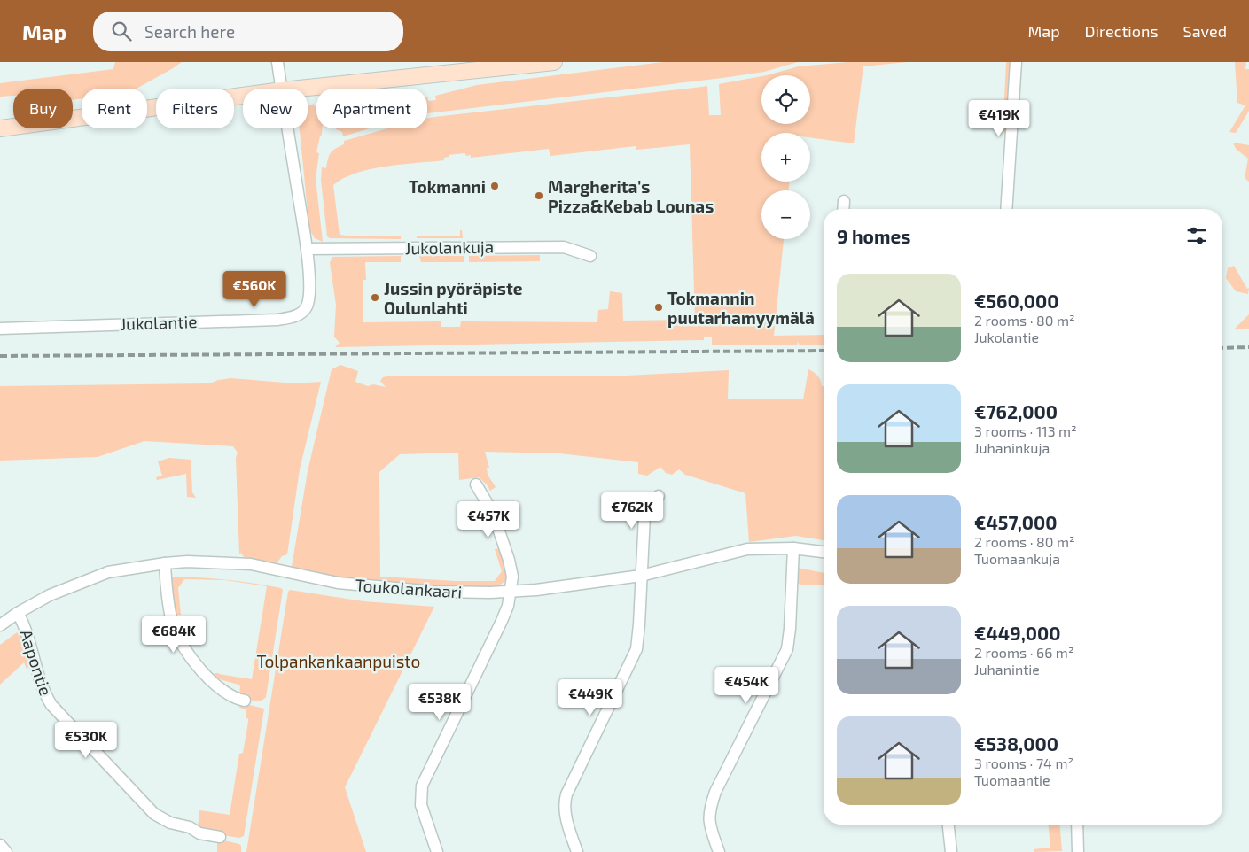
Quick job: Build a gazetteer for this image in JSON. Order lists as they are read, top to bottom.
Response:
{
  "streets": {
    "street": [
      "Jukolankuja",
      "Jukolantie",
      "Toukolankaari",
      "Aapontie"
    ]
  },
  "crossings": [
    ["Jukolankuja", "Jukolantie"],
    ["Toukolankaari", "Aapontie"]
  ],
  "parks": ["Tolpankankaanpuisto"],
  "places": [
    "Tokmanni",
    "Margherita's Pizza&Kebab Lounas",
    "Jussin pyöräpiste Oulunlahti",
    "Tokmannin puutarhamyymälä"
  ],
  "page": {
    "header": "Map",
    "search": "Search here",
    "nav": ["Map", "Directions", "Saved"],
    "map_buttons": ["+", "−"],
    "chip": [
      "Buy",
      "Rent",
      "Filters",
      "New",
      "Apartment"
    ],
    "price": [
      "€419K",
      "€560K",
      "€762K",
      "€457K",
      "€684K",
      "€454K",
      "€449K",
      "€538K",
      "€530K"
    ],
    "heading": "9 homes",
    "list": [
      {
        "name": "€560,000",
        "note": "2 rooms · 80 m² · Jukolantie"
      },
      {
        "name": "€762,000",
        "note": "3 rooms · 113 m² · Juhaninkuja"
      },
      {
        "name": "€457,000",
        "note": "2 rooms · 80 m² · Tuomaankuja"
      },
      {
        "name": "€449,000",
        "note": "2 rooms · 66 m² · Juhanintie"
      },
      {
        "name": "€538,000",
        "note": "3 rooms · 74 m² · Tuomaantie"
      }
    ]
  }
}
